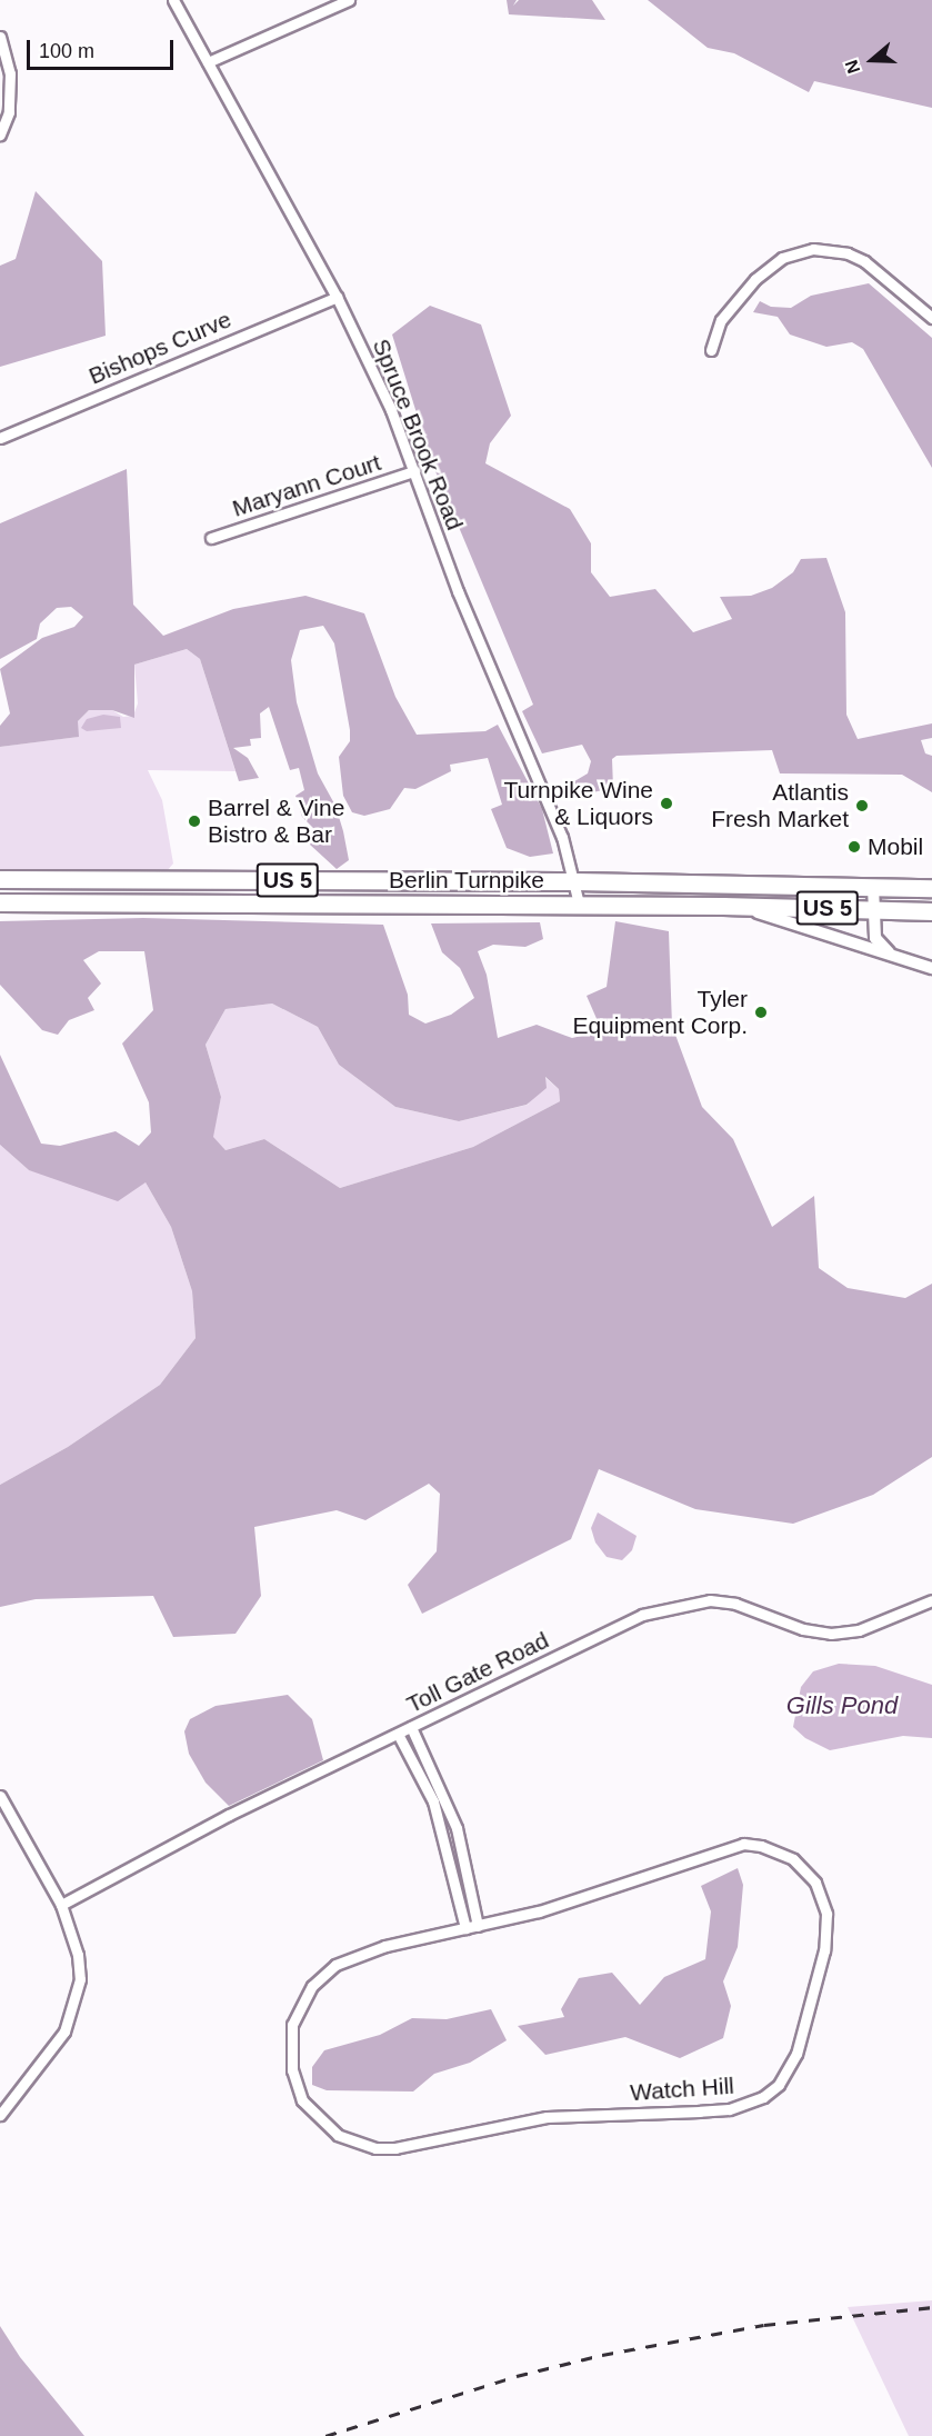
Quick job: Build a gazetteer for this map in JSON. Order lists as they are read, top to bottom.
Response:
{
  "streets": {
    "highway": ["US 5", "Berlin Turnpike"],
    "street": [
      "Bishops Curve",
      "Spruce Brook Road",
      "Maryann Court",
      "Toll Gate Road",
      "Watch Hill"
    ]
  },
  "crossings": [
    ["Bishops Curve", "Spruce Brook Road"],
    ["Spruce Brook Road", "Maryann Court"],
    ["Spruce Brook Road", "Berlin Turnpike"]
  ],
  "water": ["Gills Pond"],
  "places": [
    "Turnpike Wine & Liquors",
    "Atlantis Fresh Market",
    "Barrel & Vine Bistro & Bar",
    "Mobil",
    "Tyler Equipment Corp."
  ],
  "scale_bar": "100 m",
  "north": "left"
}
